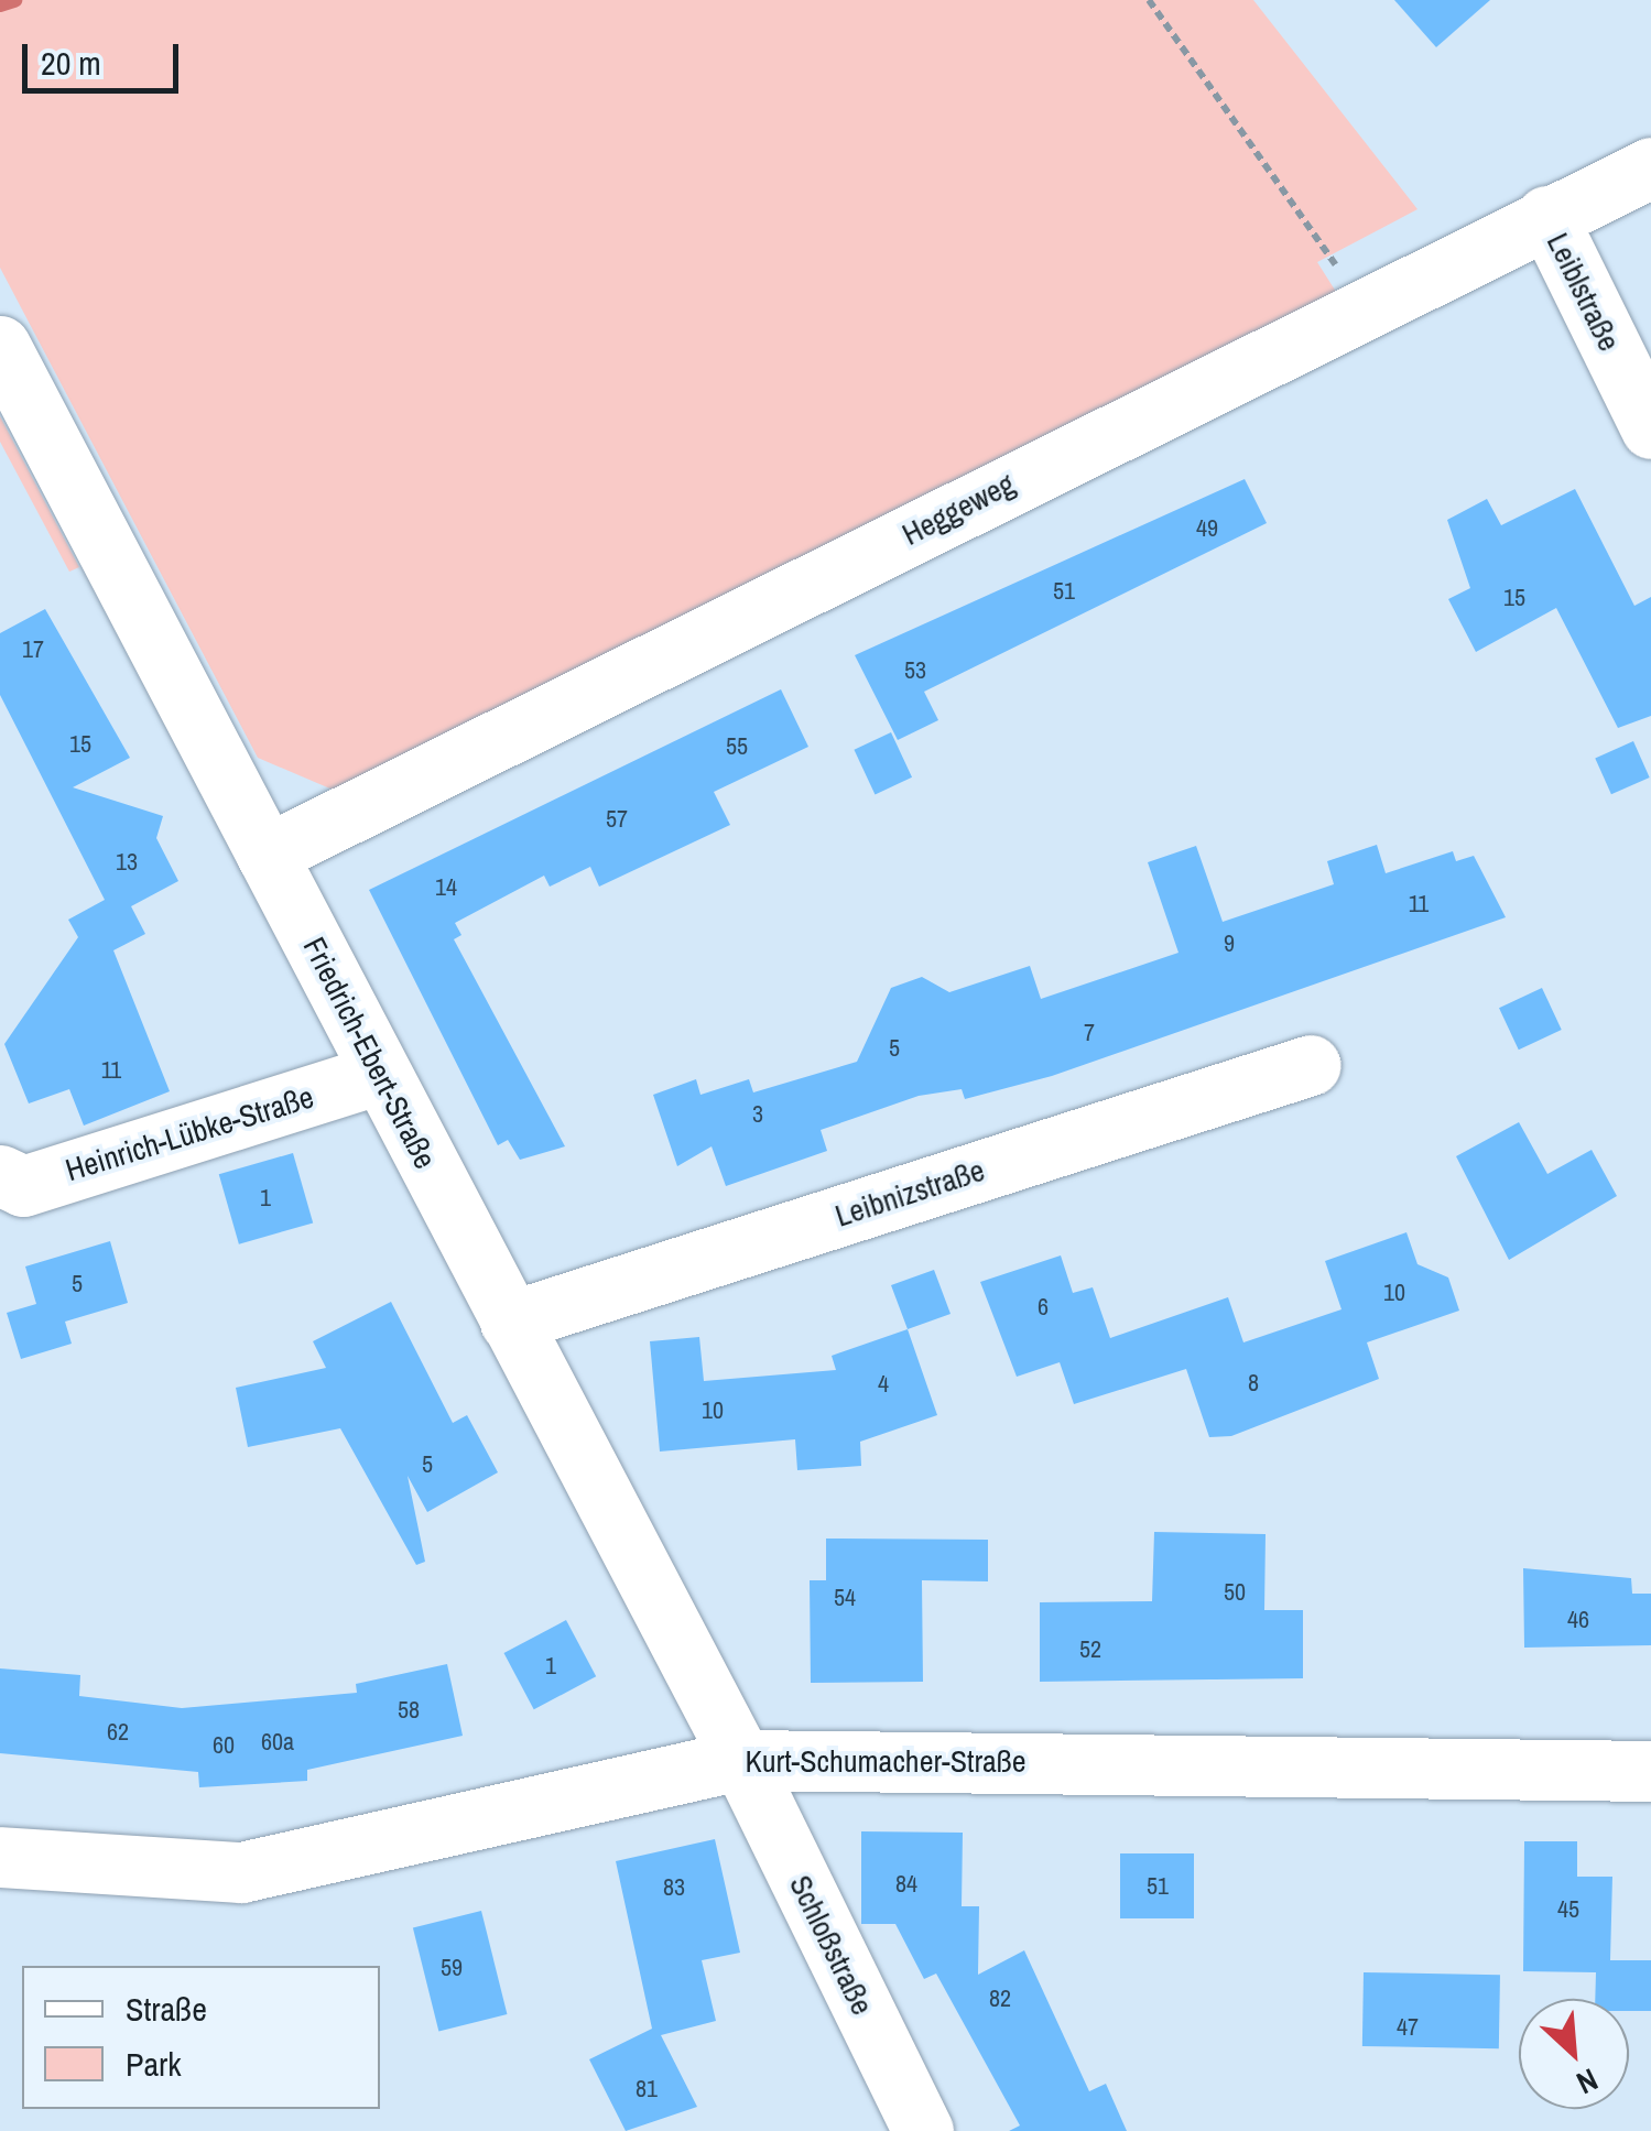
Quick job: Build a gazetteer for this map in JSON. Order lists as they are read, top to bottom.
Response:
{
  "streets": {
    "street": [
      "Leiblstraße",
      "Heggeweg",
      "Friedrich-Ebert-Straße",
      "Heinrich-Lübke-Straße",
      "Leibnizstraße",
      "Kurt-Schumacher-Straße",
      "Schloßstraße"
    ]
  },
  "crossings": [
    ["Leiblstraße", "Heggeweg"],
    ["Heggeweg", "Friedrich-Ebert-Straße"],
    ["Friedrich-Ebert-Straße", "Heinrich-Lübke-Straße"],
    ["Friedrich-Ebert-Straße", "Leibnizstraße"],
    ["Friedrich-Ebert-Straße", "Kurt-Schumacher-Straße"],
    ["Friedrich-Ebert-Straße", "Schloßstraße"],
    ["Kurt-Schumacher-Straße", "Schloßstraße"]
  ],
  "house_numbers": [
    "49",
    "51",
    "15",
    "17",
    "53",
    "15",
    "55",
    "57",
    "13",
    "14",
    "11",
    "9",
    "7",
    "5",
    "11",
    "3",
    "1",
    "5",
    "10",
    "6",
    "8",
    "4",
    "10",
    "5",
    "50",
    "54",
    "46",
    "52",
    "1",
    "58",
    "62",
    "60a",
    "60",
    "84",
    "51",
    "83",
    "45",
    "59",
    "82",
    "47",
    "81"
  ],
  "legend": ["Straße", "Park"],
  "scale_bar": "20 m",
  "north": "bottom right"
}
